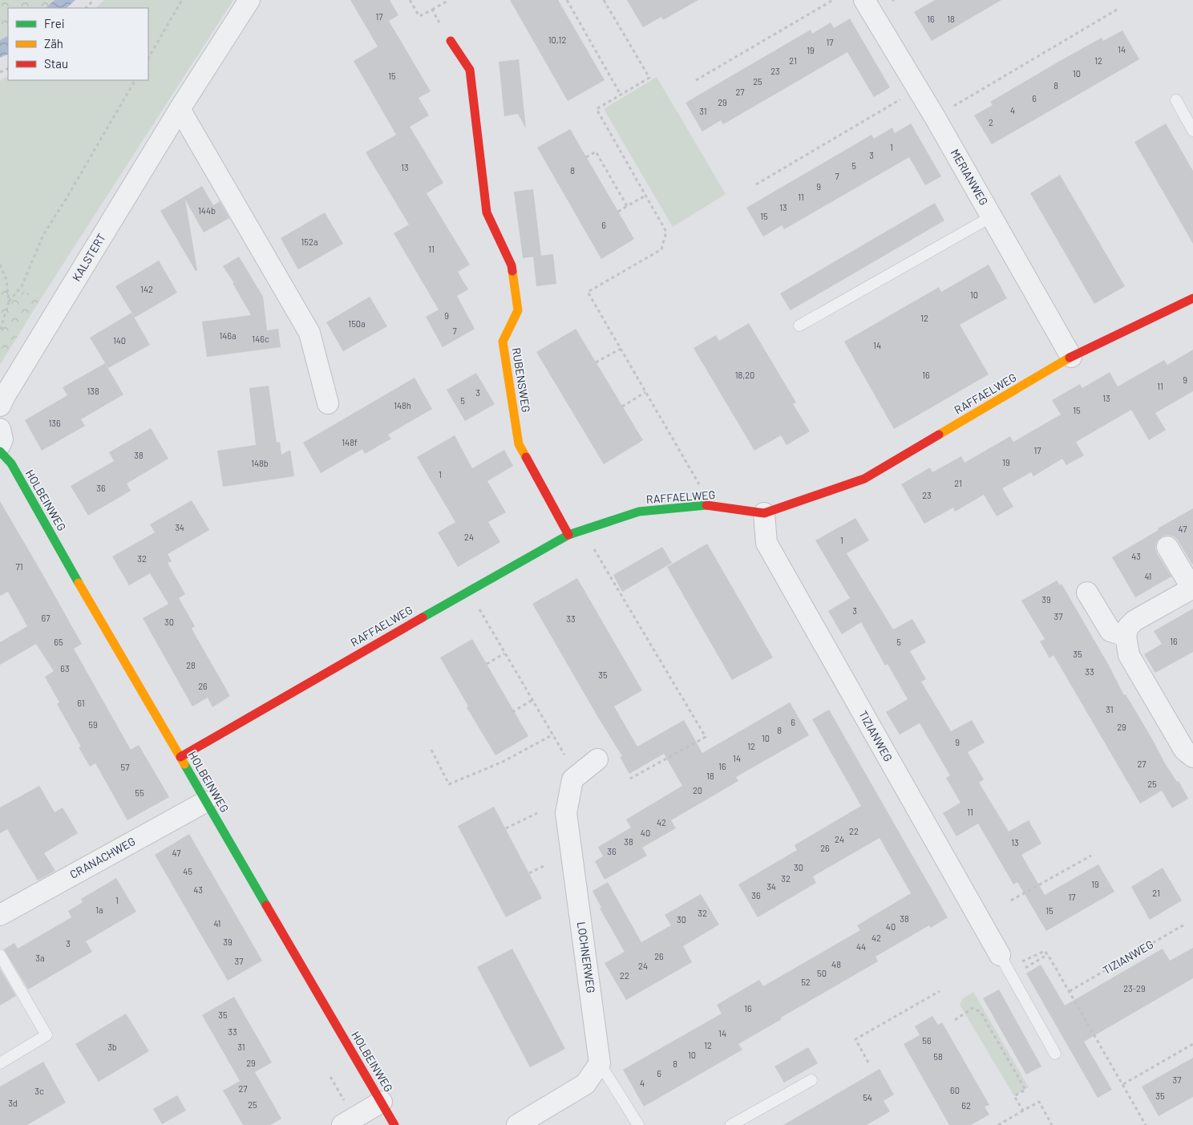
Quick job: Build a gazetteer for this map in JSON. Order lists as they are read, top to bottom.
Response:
{
  "streets": {
    "street": [
      "MERIANWEG",
      "KALSTERT",
      "RUBENSWEG",
      "RAFFAELWEG",
      "HOLBEINWEG",
      "TIZIANWEG",
      "CRANACHWEG",
      "LOCHNERWEG"
    ]
  },
  "crossings": [
    ["MERIANWEG", "RAFFAELWEG"],
    ["RUBENSWEG", "RAFFAELWEG"],
    ["RAFFAELWEG", "HOLBEINWEG"],
    ["RAFFAELWEG", "TIZIANWEG"],
    ["HOLBEINWEG", "CRANACHWEG"]
  ],
  "house_numbers": [
    "17",
    "16",
    "18",
    "10,12",
    "17",
    "14",
    "19",
    "21",
    "12",
    "23",
    "10",
    "15",
    "25",
    "8",
    "27",
    "6",
    "29",
    "4",
    "31",
    "2",
    "1",
    "3",
    "5",
    "13",
    "8",
    "7",
    "9",
    "11",
    "13",
    "144b",
    "15",
    "6",
    "152a",
    "11",
    "142",
    "10",
    "9",
    "12",
    "150a",
    "7",
    "146a",
    "146c",
    "140",
    "14",
    "18,20",
    "16",
    "9",
    "11",
    "138",
    "3",
    "13",
    "5",
    "148h",
    "15",
    "136",
    "148f",
    "17",
    "38",
    "19",
    "148b",
    "1",
    "21",
    "36",
    "23",
    "34",
    "47",
    "24",
    "1",
    "43",
    "32",
    "71",
    "41",
    "39",
    "3",
    "37",
    "67",
    "33",
    "30",
    "16",
    "65",
    "5",
    "35",
    "28",
    "63",
    "33",
    "35",
    "26",
    "61",
    "31",
    "6",
    "59",
    "29",
    "8",
    "10",
    "9",
    "12",
    "14",
    "27",
    "16",
    "57",
    "18",
    "25",
    "20",
    "55",
    "11",
    "42",
    "22",
    "40",
    "24",
    "38",
    "13",
    "26",
    "36",
    "47",
    "30",
    "45",
    "32",
    "19",
    "34",
    "43",
    "21",
    "36",
    "17",
    "1",
    "1a",
    "15",
    "32",
    "38",
    "30",
    "41",
    "40",
    "42",
    "39",
    "3",
    "44",
    "26",
    "3a",
    "37",
    "48",
    "24",
    "50",
    "22",
    "52",
    "23-29",
    "16",
    "35",
    "33",
    "14",
    "56",
    "12",
    "3b",
    "31",
    "10",
    "58",
    "29",
    "8",
    "6",
    "37",
    "4",
    "27",
    "60",
    "3c",
    "35",
    "54",
    "3d",
    "25",
    "62"
  ],
  "legend": ["Frei", "Zäh", "Stau"]
}
